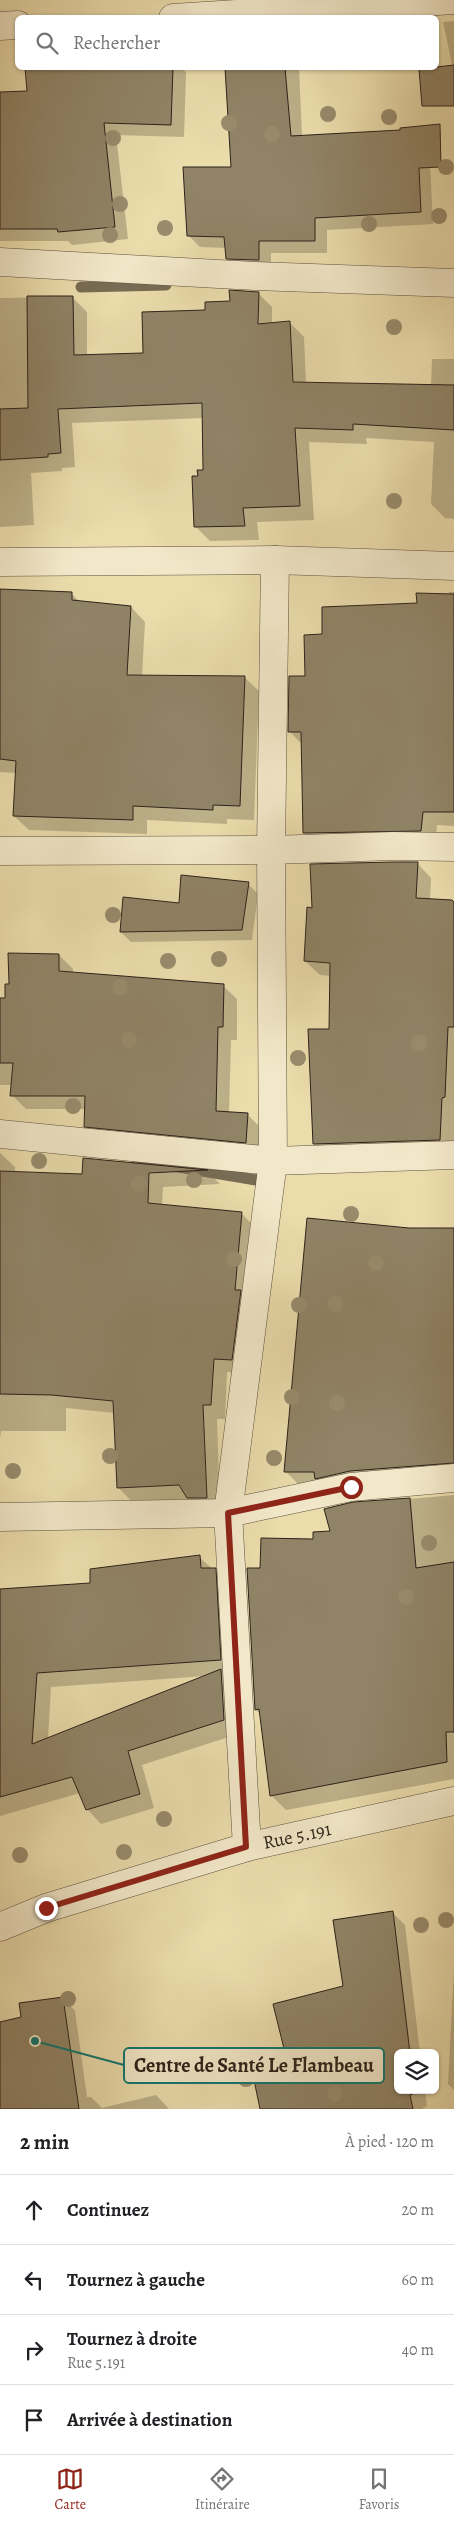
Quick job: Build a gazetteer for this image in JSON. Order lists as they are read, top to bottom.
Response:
{
  "streets": {
    "street": ["Rue 5.191"]
  },
  "places": ["Centre de Santé Le Flambeau"],
  "page": {
    "search": "Rechercher",
    "heading": ["2 min", "À pied · 120 m"],
    "list": [
      ["Continuez", "20 m"],
      ["Tournez à gauche", "60 m"],
      ["Tournez à droite", "Rue 5.191", "40 m"],
      "Arrivée à destination"
    ],
    "nav": ["Carte", "Itinéraire", "Favoris"]
  }
}
